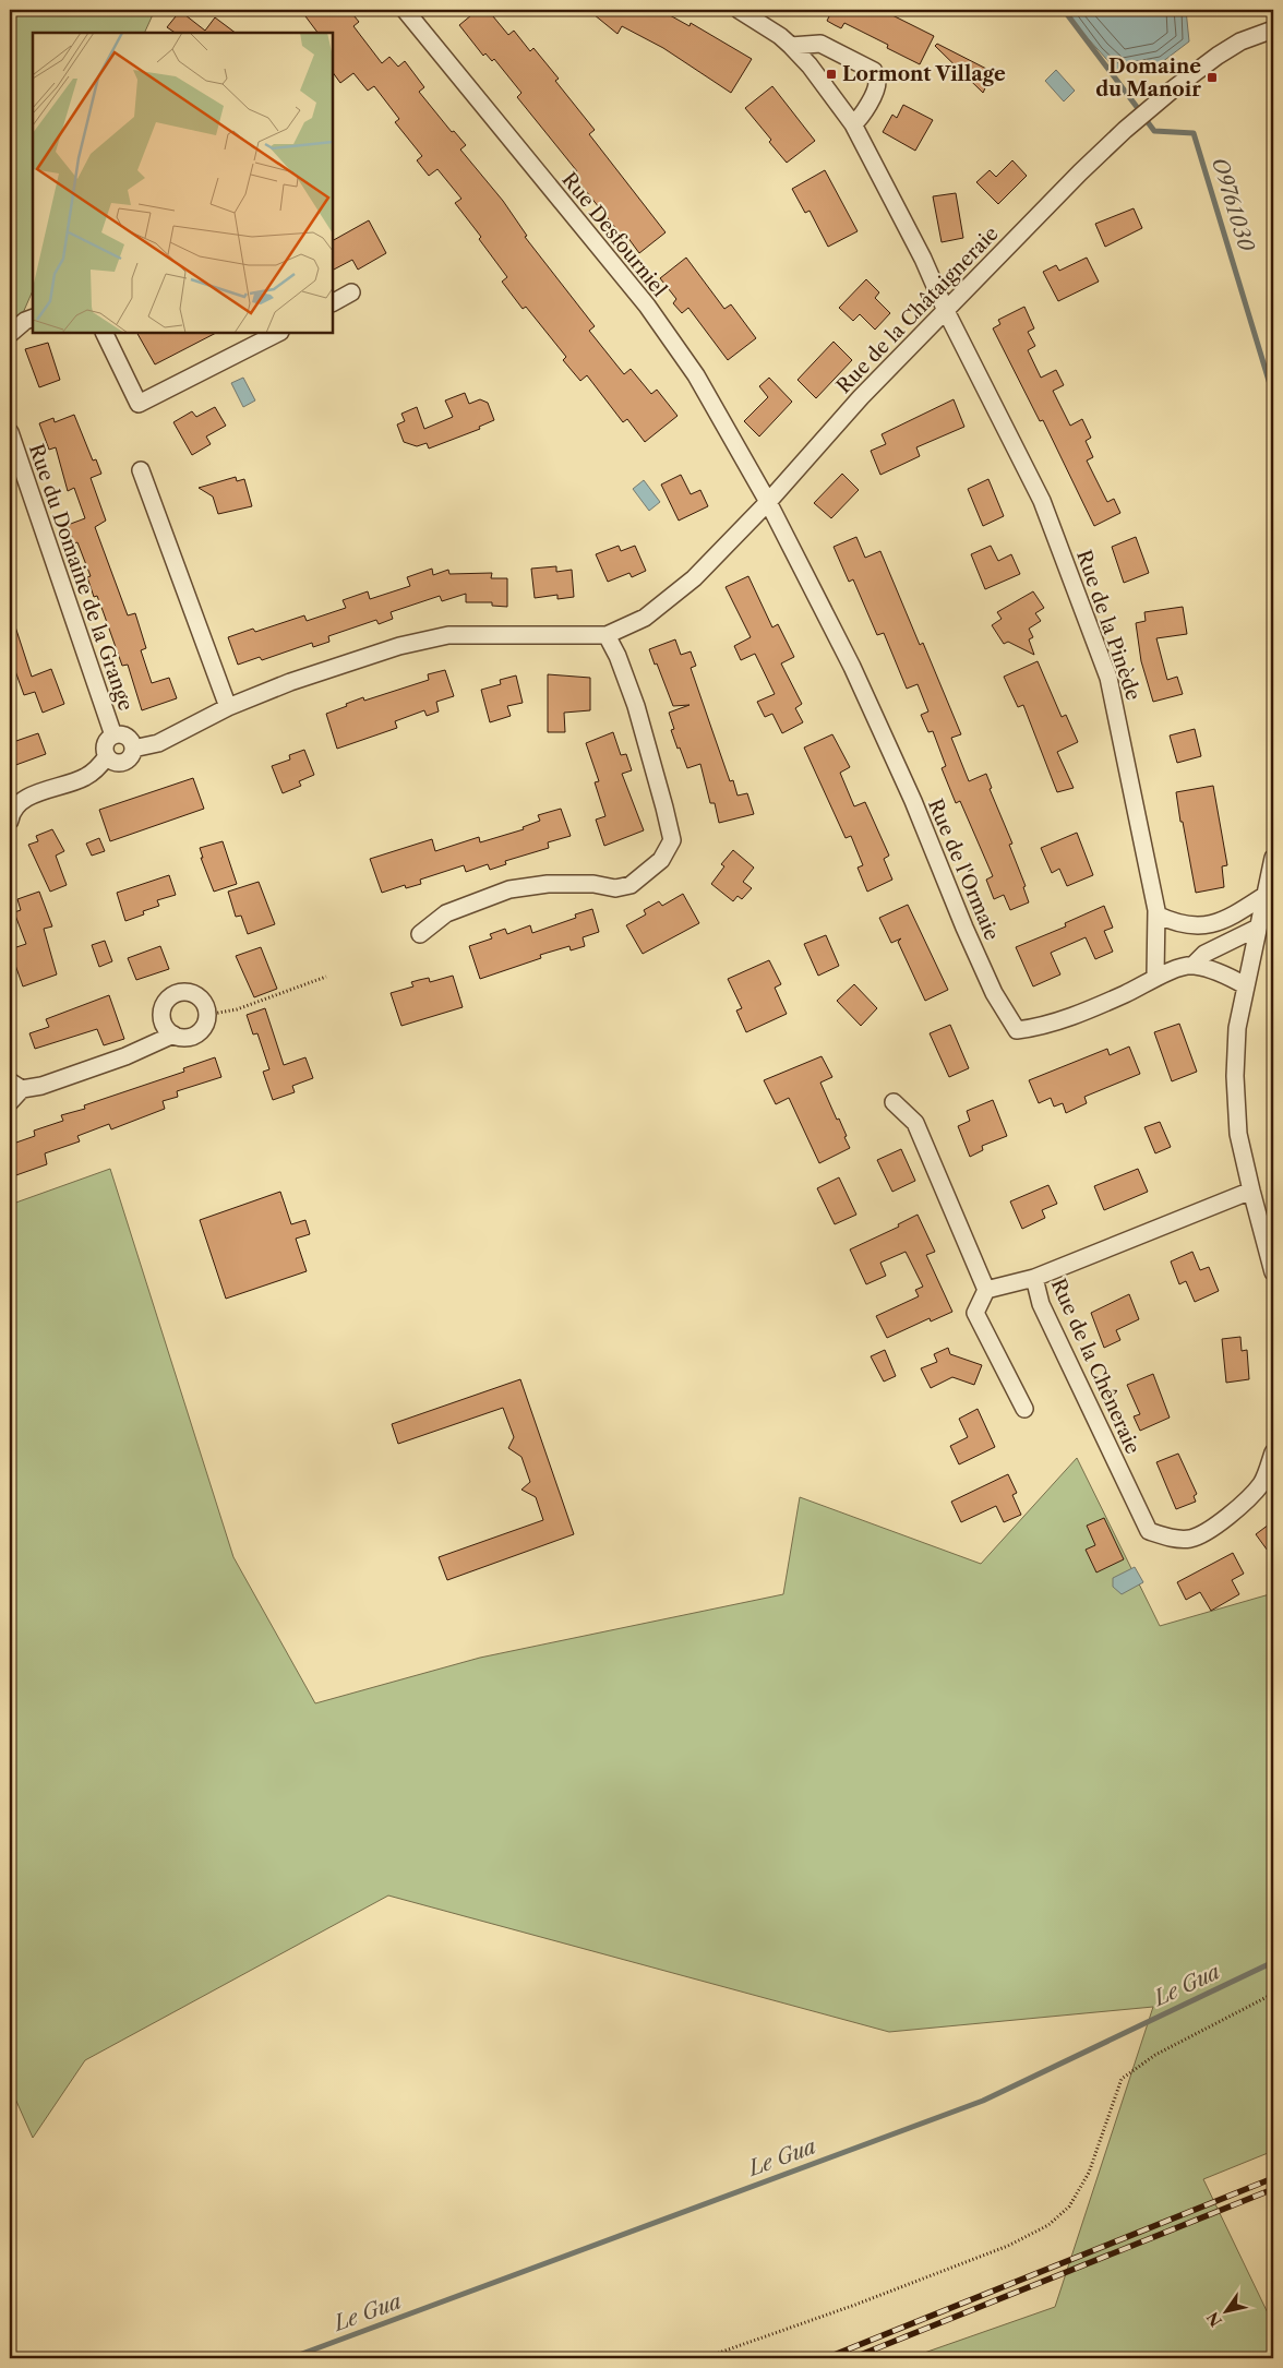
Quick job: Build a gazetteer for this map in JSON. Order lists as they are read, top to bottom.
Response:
{
  "streets": {
    "street": [
      "Rue Desfourniel",
      "Rue de la Châtaigneraie",
      "Rue du Domaine de la Grange",
      "Rue de la Pinède",
      "Rue de l'Ormaie",
      "Rue de la Chêneraie"
    ]
  },
  "crossings": [
    ["Rue Desfourniel", "Rue de la Châtaigneraie"],
    ["Rue Desfourniel", "Rue de l'Ormaie"],
    ["Rue de la Châtaigneraie", "Rue de la Pinède"],
    ["Rue de la Châtaigneraie", "Rue de l'Ormaie"],
    ["Rue de la Pinède", "Rue de l'Ormaie"]
  ],
  "water": ["O9761030", "Le Gua"],
  "places": {
    "transit": ["Lormont Village", "Domaine du Manoir"]
  },
  "north": "bottom left"
}
